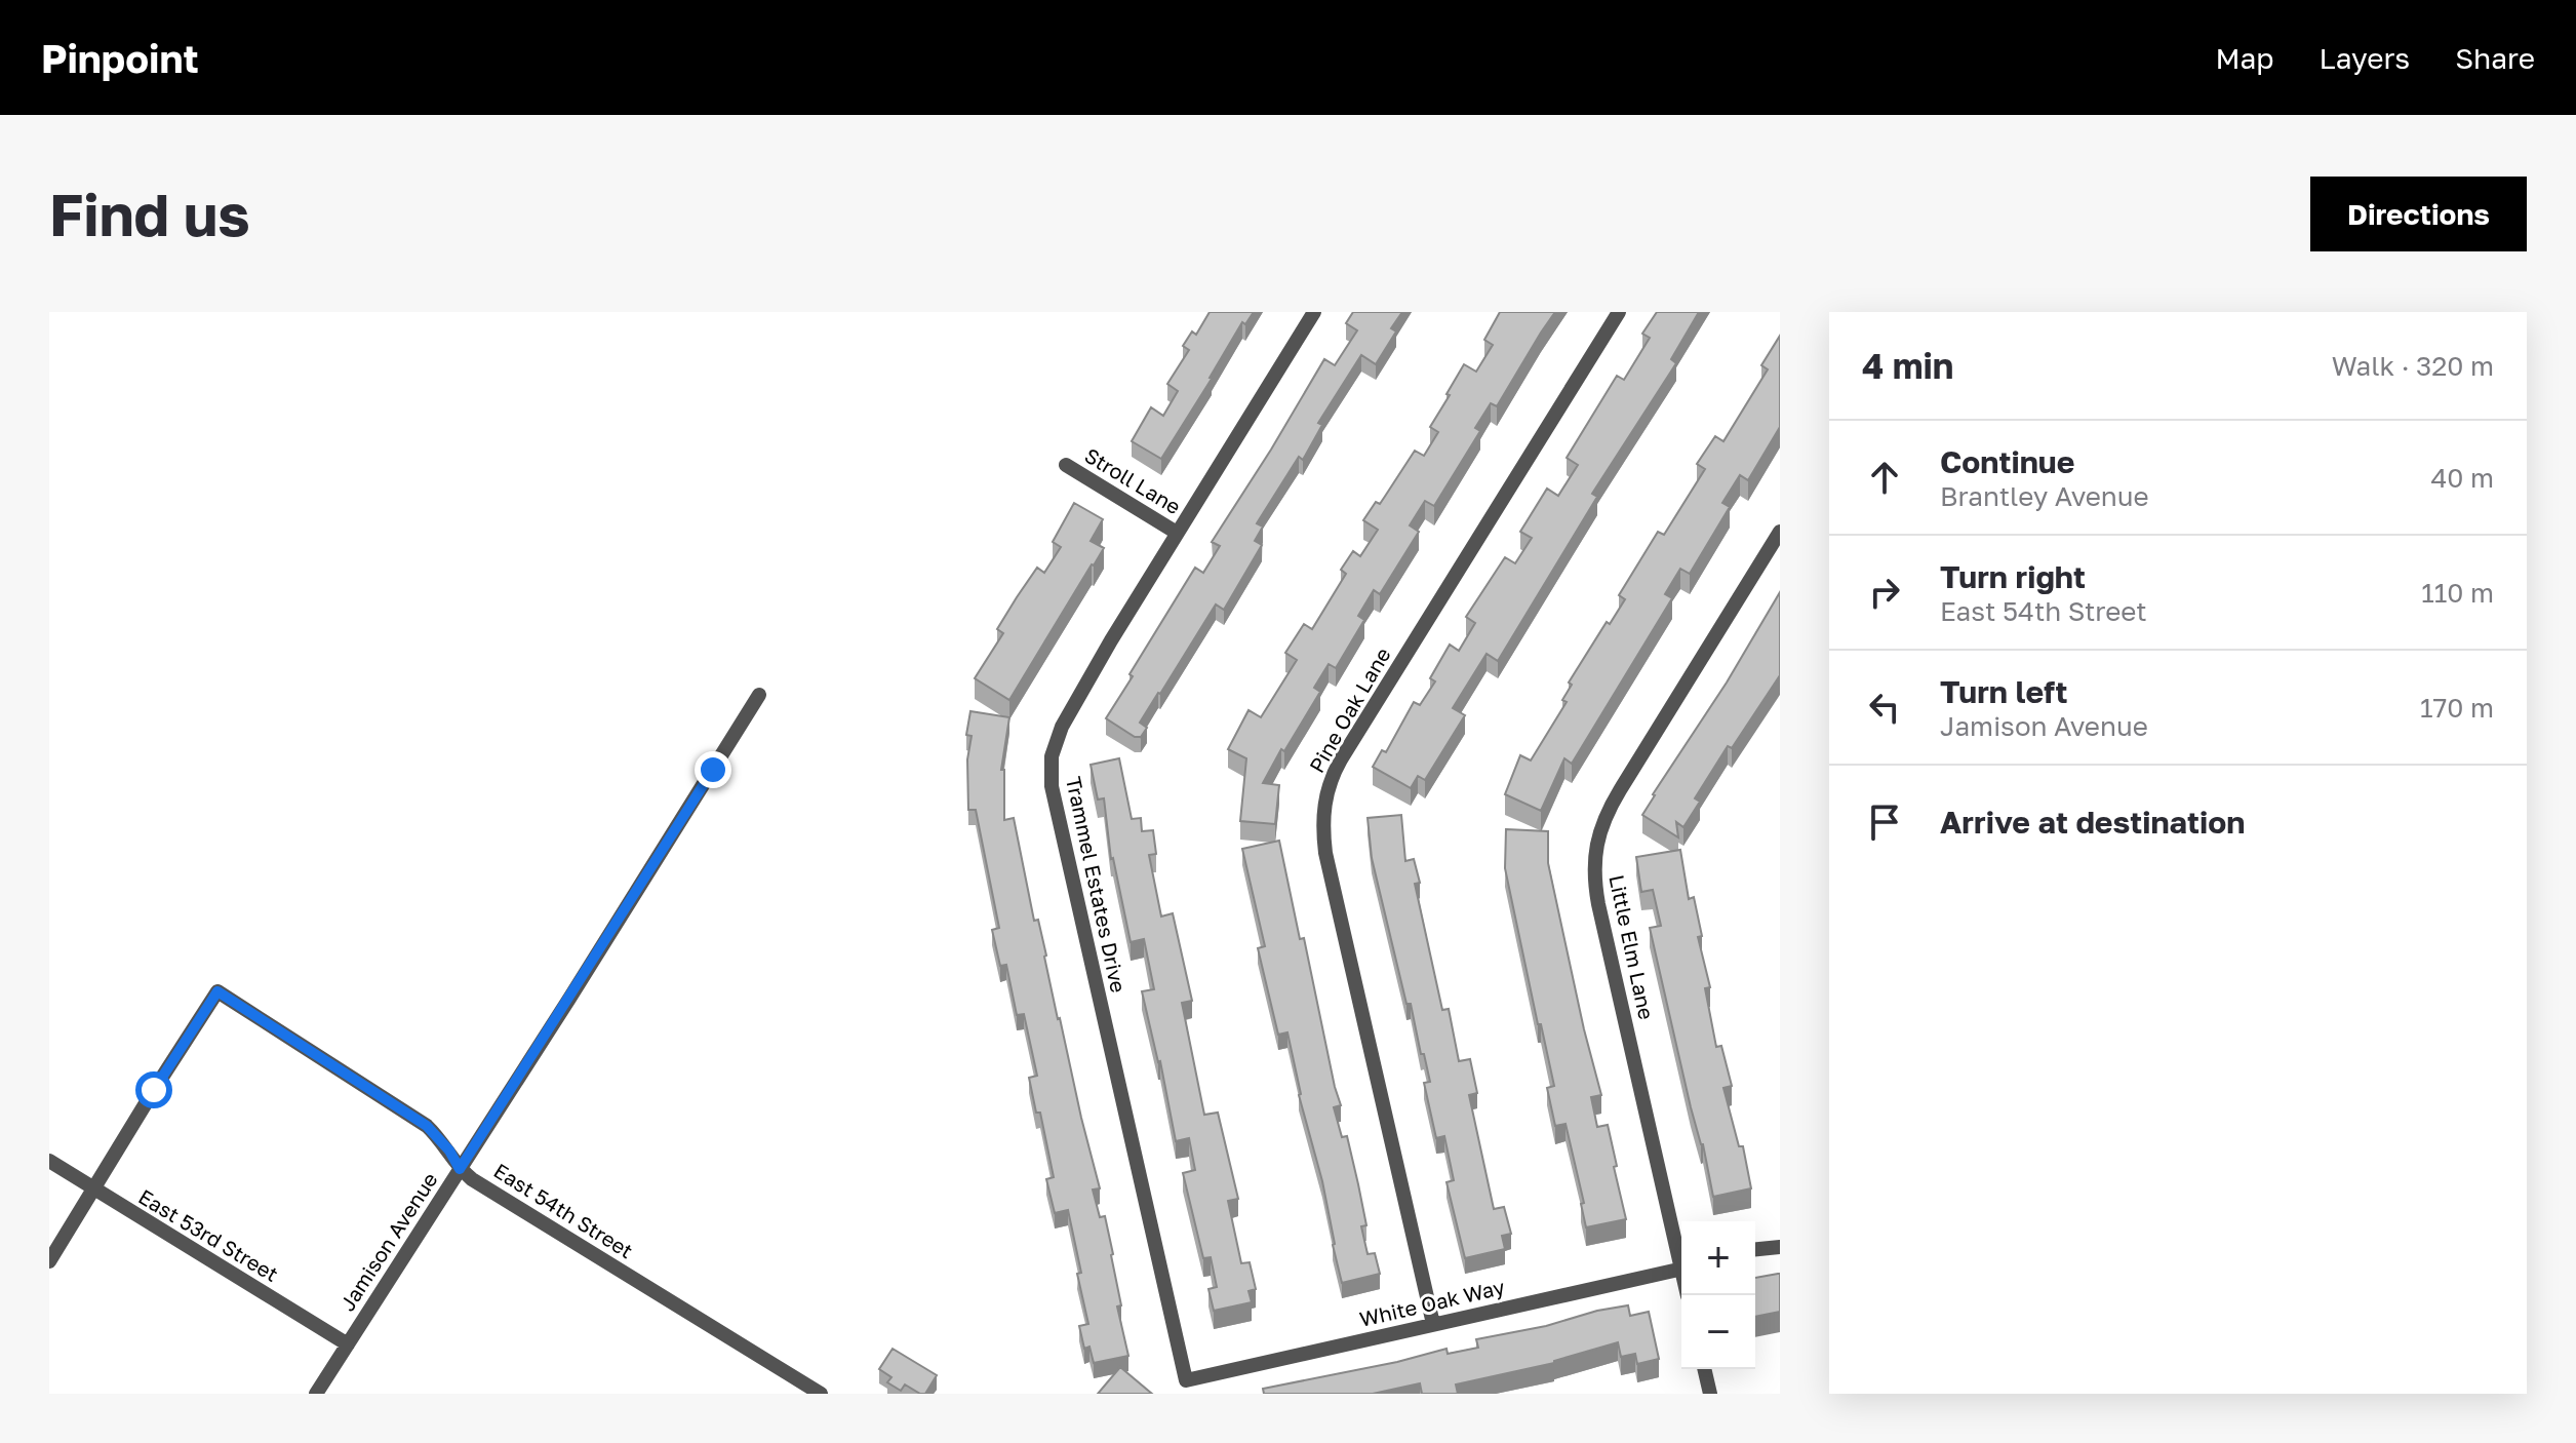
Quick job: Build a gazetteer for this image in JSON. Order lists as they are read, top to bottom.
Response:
{
  "streets": {
    "street": [
      "Stroll Lane",
      "Pine Oak Lane",
      "Trammel Estates Drive",
      "Little Elm Lane",
      "East 54th Street",
      "East 53rd Street",
      "Jamison Avenue",
      "White Oak Way"
    ]
  },
  "crossings": [
    ["Stroll Lane", "Trammel Estates Drive"],
    ["Pine Oak Lane", "White Oak Way"],
    ["Trammel Estates Drive", "White Oak Way"],
    ["East 54th Street", "East 53rd Street"],
    ["East 54th Street", "Jamison Avenue"],
    ["East 53rd Street", "Jamison Avenue"]
  ],
  "page": {
    "header": "Pinpoint",
    "nav": ["Map", "Layers", "Share"],
    "buttons": "Directions",
    "title": "Find us",
    "heading": ["4 min", "Walk · 320 m"],
    "list": [
      ["Continue", "Brantley Avenue", "40 m"],
      ["Turn right", "East 54th Street", "110 m"],
      ["Turn left", "Jamison Avenue", "170 m"],
      "Arrive at destination"
    ],
    "map_buttons": ["+", "−"]
  }
}
